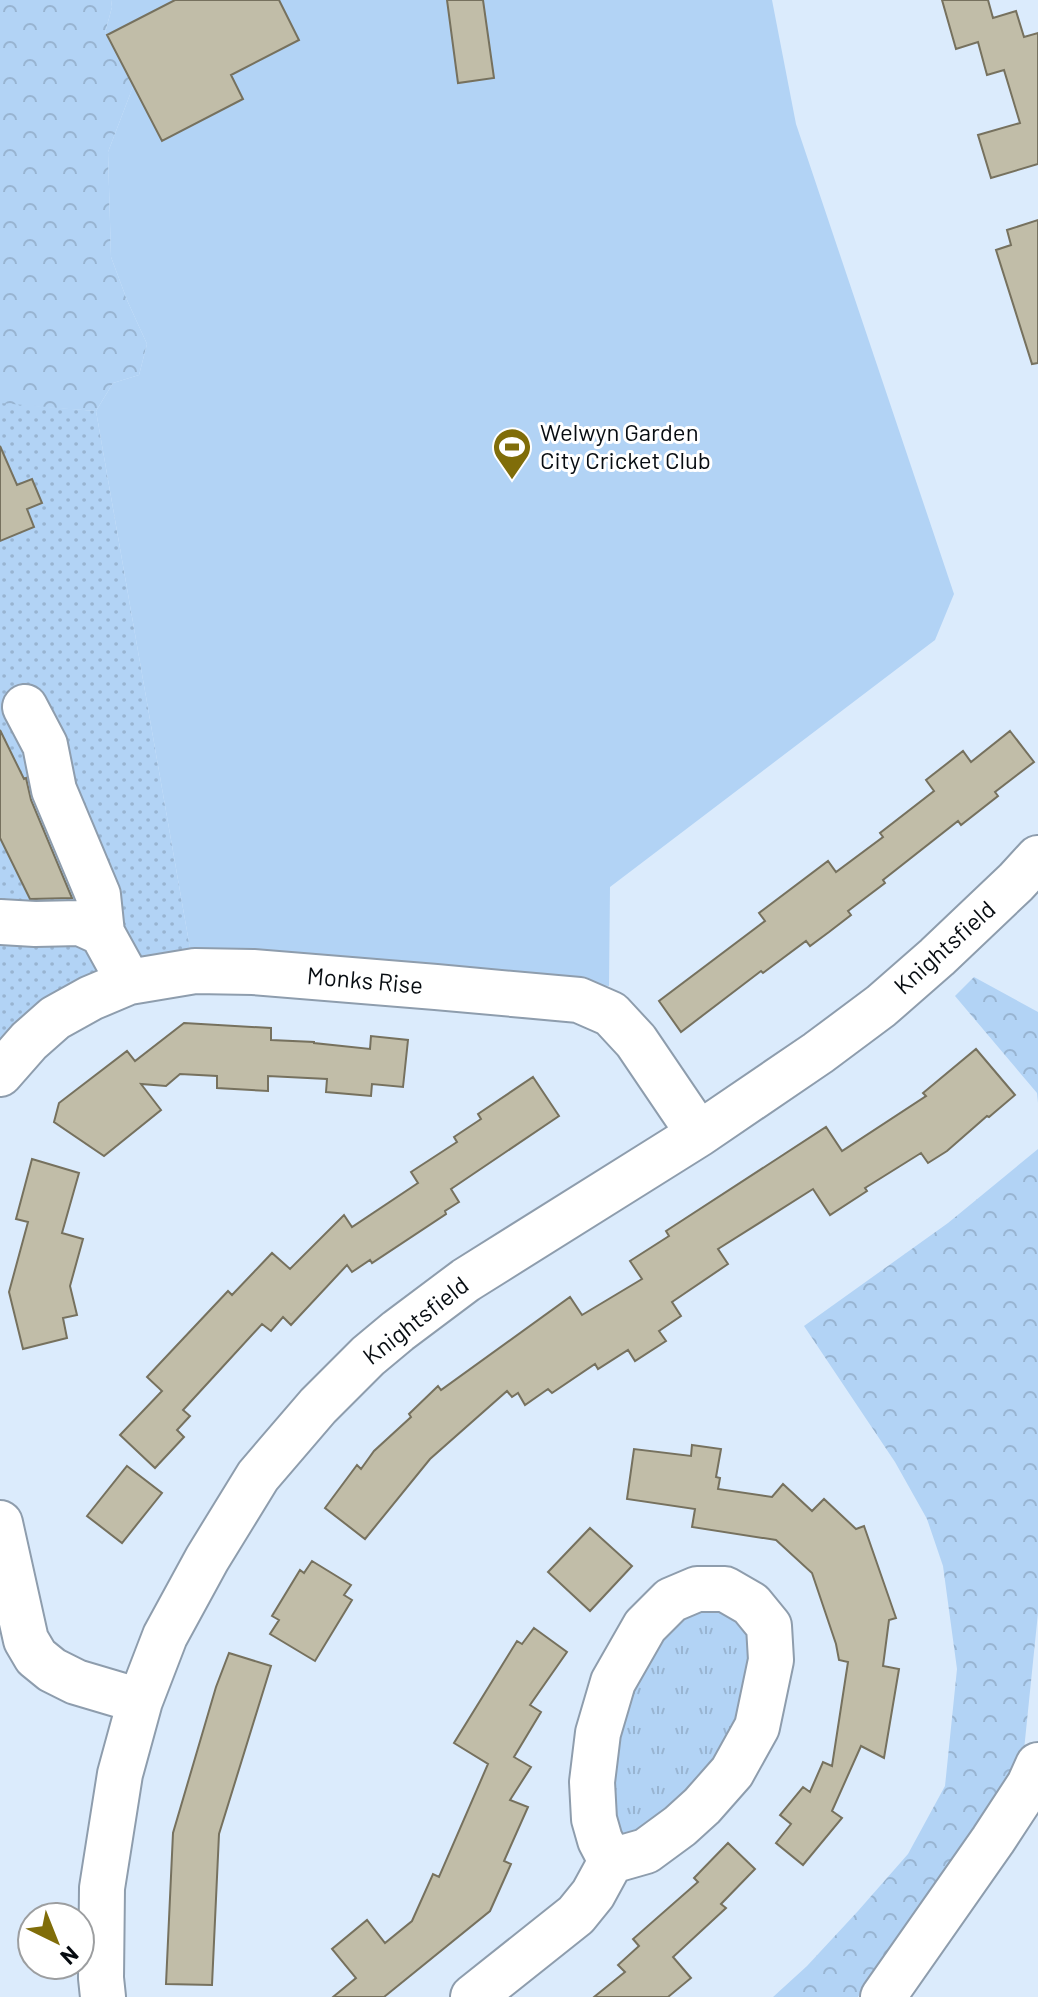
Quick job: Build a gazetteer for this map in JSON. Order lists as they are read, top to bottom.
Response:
{
  "streets": {
    "street": ["Knightsfield", "Monks Rise"]
  },
  "crossings": [
    ["Knightsfield", "Monks Rise"]
  ],
  "places": {
    "sports": ["Welwyn Garden City Cricket Club"]
  },
  "north": "bottom right"
}
